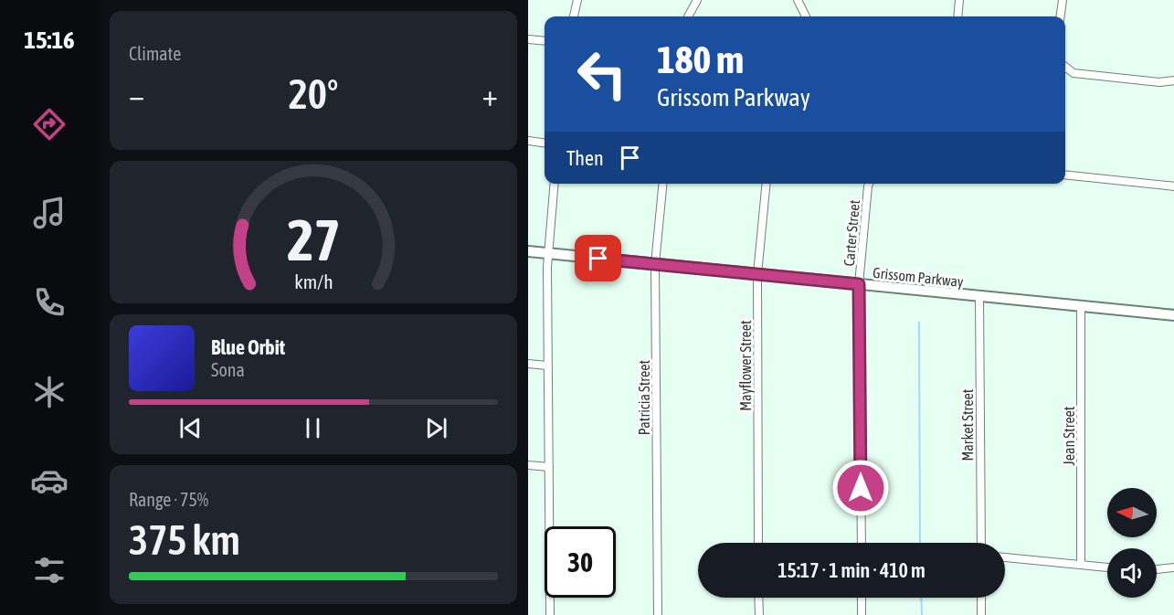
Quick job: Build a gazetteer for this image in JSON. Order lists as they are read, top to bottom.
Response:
{
  "streets": {
    "main road": ["Grissom Parkway"],
    "street": [
      "Carter Street",
      "Mayflower Street",
      "Patricia Street",
      "Market Street",
      "Jean Street"
    ]
  },
  "crossings": [
    ["Carter Street", "Grissom Parkway"],
    ["Grissom Parkway", "Mayflower Street"],
    ["Grissom Parkway", "Patricia Street"],
    ["Grissom Parkway", "Market Street"],
    ["Grissom Parkway", "Jean Street"]
  ],
  "north": "left",
  "page": {
    "tabs": "15:16",
    "tile": [
      "Climate",
      ["Range · 75%", "375 km"]
    ],
    "turn": ["180 m", "Grissom Parkway"],
    "heat": ["−", "20°", "+"],
    "then": "Then",
    "song": ["Blue Orbit", "Sona"],
    "limit": "30",
    "trip": "15:17 · 1 min · 410 m",
    "gauge": ["27", "km/h"]
  }
}
